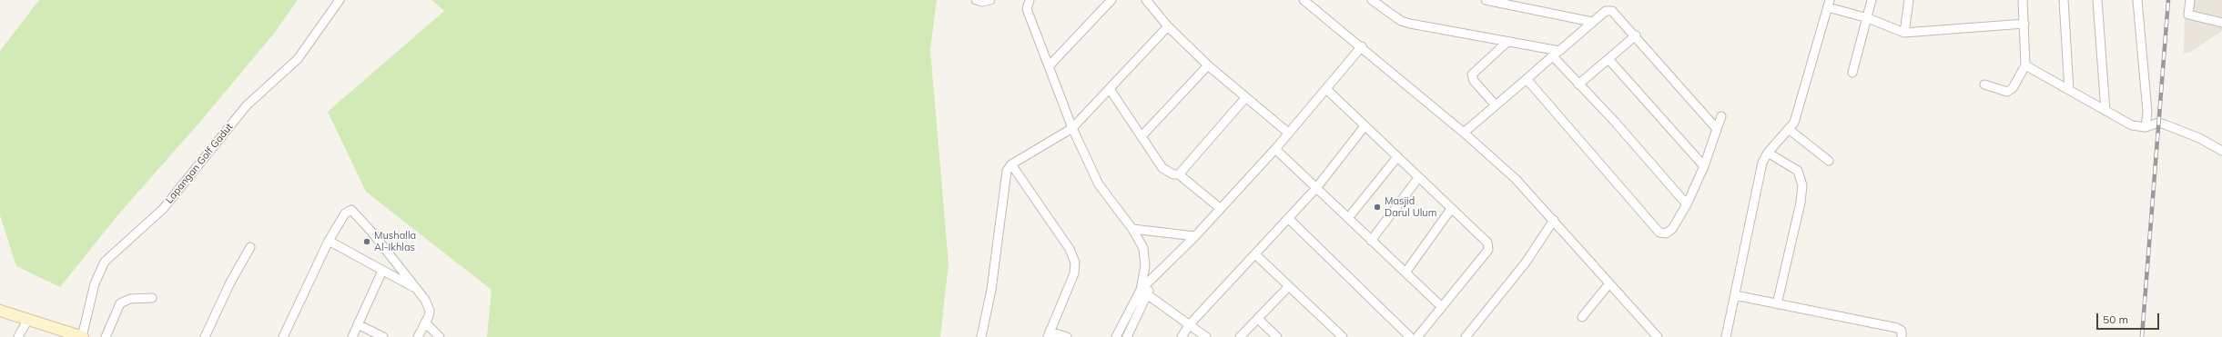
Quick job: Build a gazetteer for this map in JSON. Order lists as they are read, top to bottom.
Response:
{
  "streets": {
    "street": ["Lapangan Golf Gadut"]
  },
  "places": ["Masjid Darul Ulum", "Mushalla Al-Ikhlas"],
  "scale_bar": "50 m"
}
